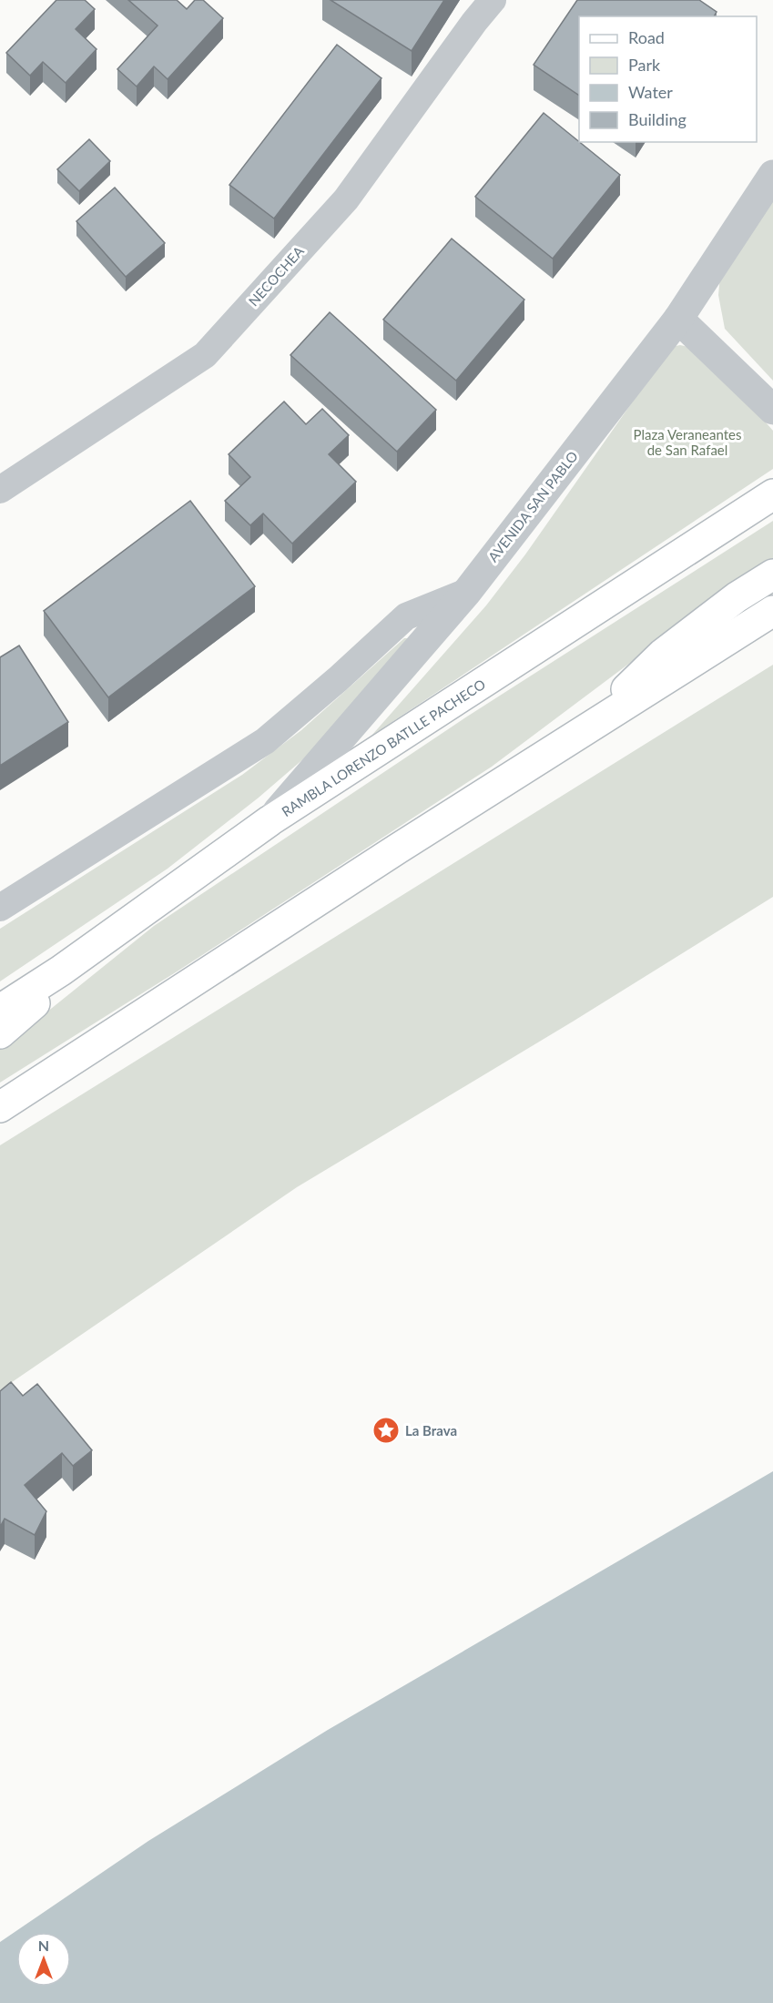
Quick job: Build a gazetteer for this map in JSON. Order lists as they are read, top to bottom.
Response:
{
  "streets": {
    "main road": ["RAMBLA LORENZO BATLLE PACHECO"],
    "street": ["NECOCHEA", "AVENIDA SAN PABLO"]
  },
  "crossings": [
    ["AVENIDA SAN PABLO", "RAMBLA LORENZO BATLLE PACHECO"]
  ],
  "parks": ["Plaza Veraneantes de San Rafael"],
  "places": {
    "place": ["La Brava"]
  },
  "legend": [
    "Road",
    "Park",
    "Water",
    "Building"
  ],
  "north": "top"
}
